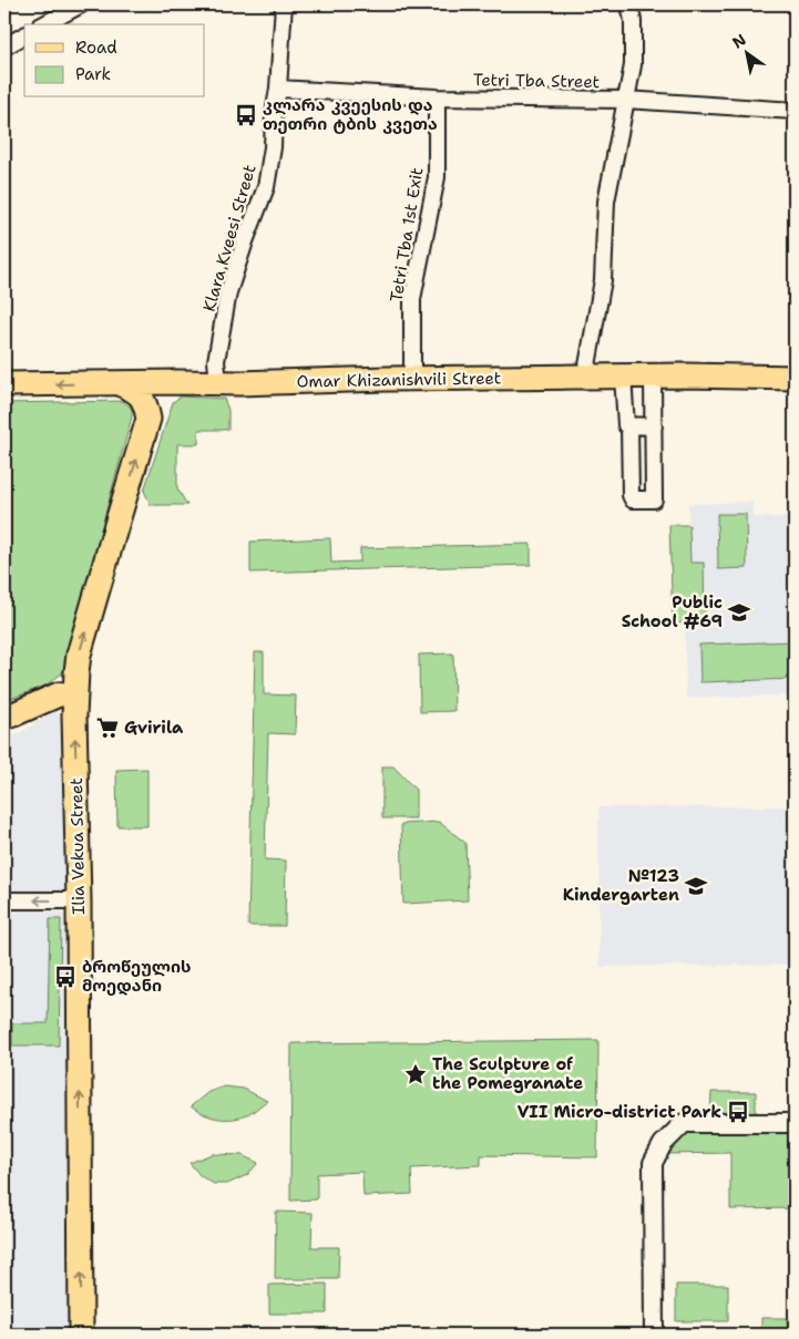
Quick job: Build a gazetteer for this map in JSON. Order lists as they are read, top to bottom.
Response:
{
  "streets": {
    "main road": ["Omar Khizanishvili Street", "Ilia Vekua Street"],
    "street": ["Tetri Tba Street", "Tetri Tba 1st Exit", "Klara Kveesi Street"]
  },
  "crossings": [
    ["Tetri Tba Street", "Tetri Tba 1st Exit"],
    ["Tetri Tba Street", "Klara Kveesi Street"],
    ["Tetri Tba 1st Exit", "Omar Khizanishvili Street"],
    ["Klara Kveesi Street", "Omar Khizanishvili Street"],
    ["Omar Khizanishvili Street", "Ilia Vekua Street"]
  ],
  "one_way": ["Ilia Vekua Street"],
  "places": {
    "bus stop": ["კლარა კვეესის და თეთრი ტბის კვეთა", "ბროწეულის მოედანი", "VII Micro-district Park"],
    "school or university": ["Public School #69", "№123 Kindergarten"],
    "supermarket": ["Gvirila"],
    "place": ["The Sculpture of the Pomegranate"]
  },
  "legend": ["Road", "Park"],
  "north": "top left"
}
